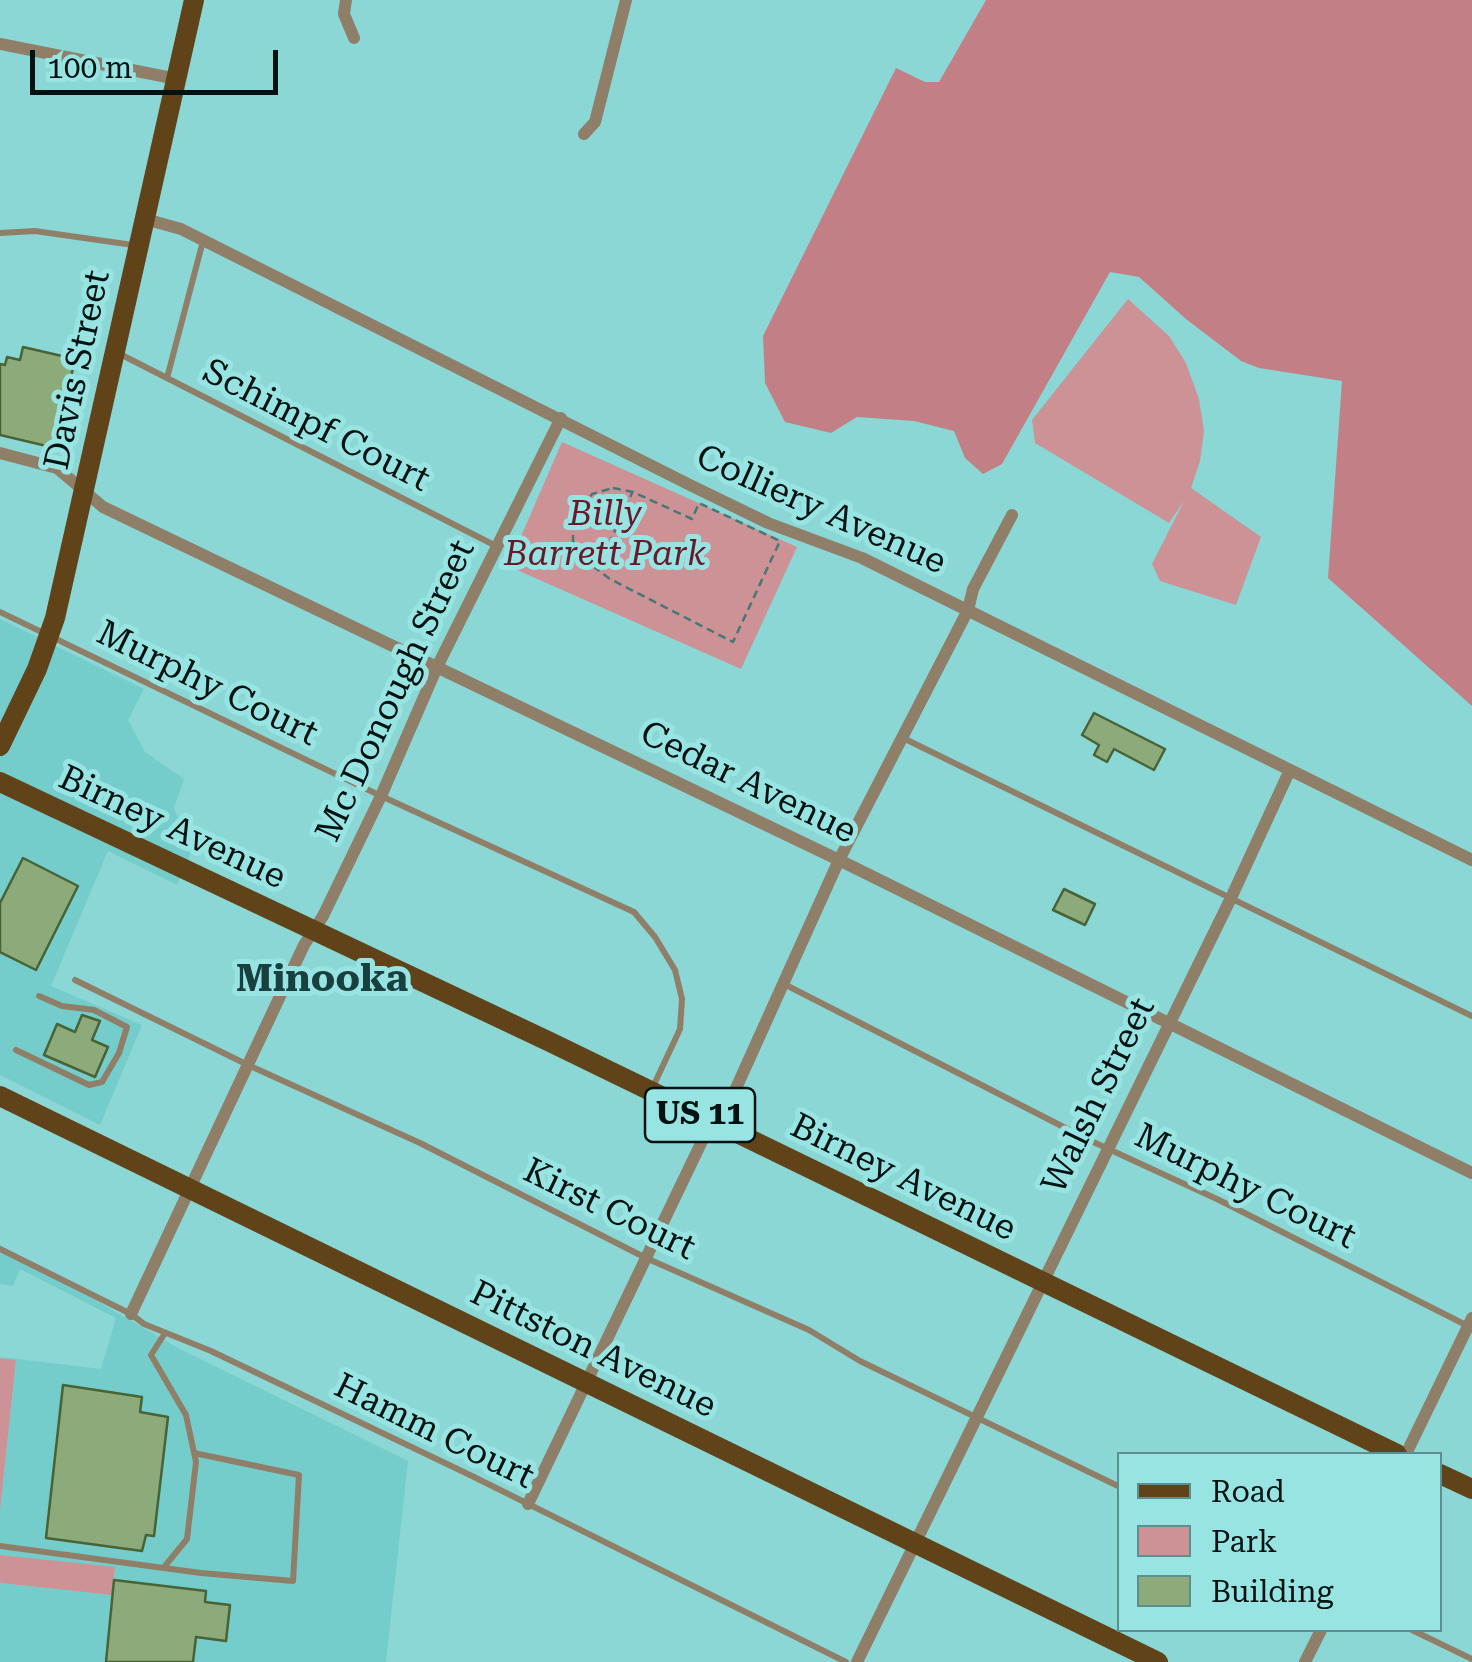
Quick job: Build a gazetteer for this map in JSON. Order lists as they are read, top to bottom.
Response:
{
  "streets": {
    "main road": [
      "Davis Street",
      "Birney Avenue",
      "US 11",
      "Pittston Avenue"
    ],
    "street": [
      "Colliery Avenue",
      "Mc Donough Street",
      "Cedar Avenue",
      "Walsh Street"
    ],
    "lane": [
      "Schimpf Court",
      "Murphy Court",
      "Kirst Court",
      "Hamm Court"
    ]
  },
  "crossings": [
    ["Davis Street", "Schimpf Court"],
    ["Davis Street", "Colliery Avenue"],
    ["Davis Street", "Murphy Court"],
    ["Davis Street", "Cedar Avenue"],
    ["Schimpf Court", "Mc Donough Street"],
    ["Colliery Avenue", "Mc Donough Street"],
    ["Colliery Avenue", "Walsh Street"],
    ["Murphy Court", "Mc Donough Street"],
    ["Murphy Court", "Birney Avenue"],
    ["Murphy Court", "Walsh Street"],
    ["Mc Donough Street", "Cedar Avenue"],
    ["Mc Donough Street", "Birney Avenue"],
    ["Mc Donough Street", "Kirst Court"],
    ["Mc Donough Street", "Pittston Avenue"],
    ["Mc Donough Street", "Hamm Court"],
    ["Cedar Avenue", "Walsh Street"],
    ["Birney Avenue", "Walsh Street"],
    ["Walsh Street", "Kirst Court"],
    ["Walsh Street", "Pittston Avenue"]
  ],
  "districts": ["Minooka"],
  "parks": ["Billy Barrett Park"],
  "legend": ["Road", "Park", "Building"],
  "scale_bar": "100 m"
}
